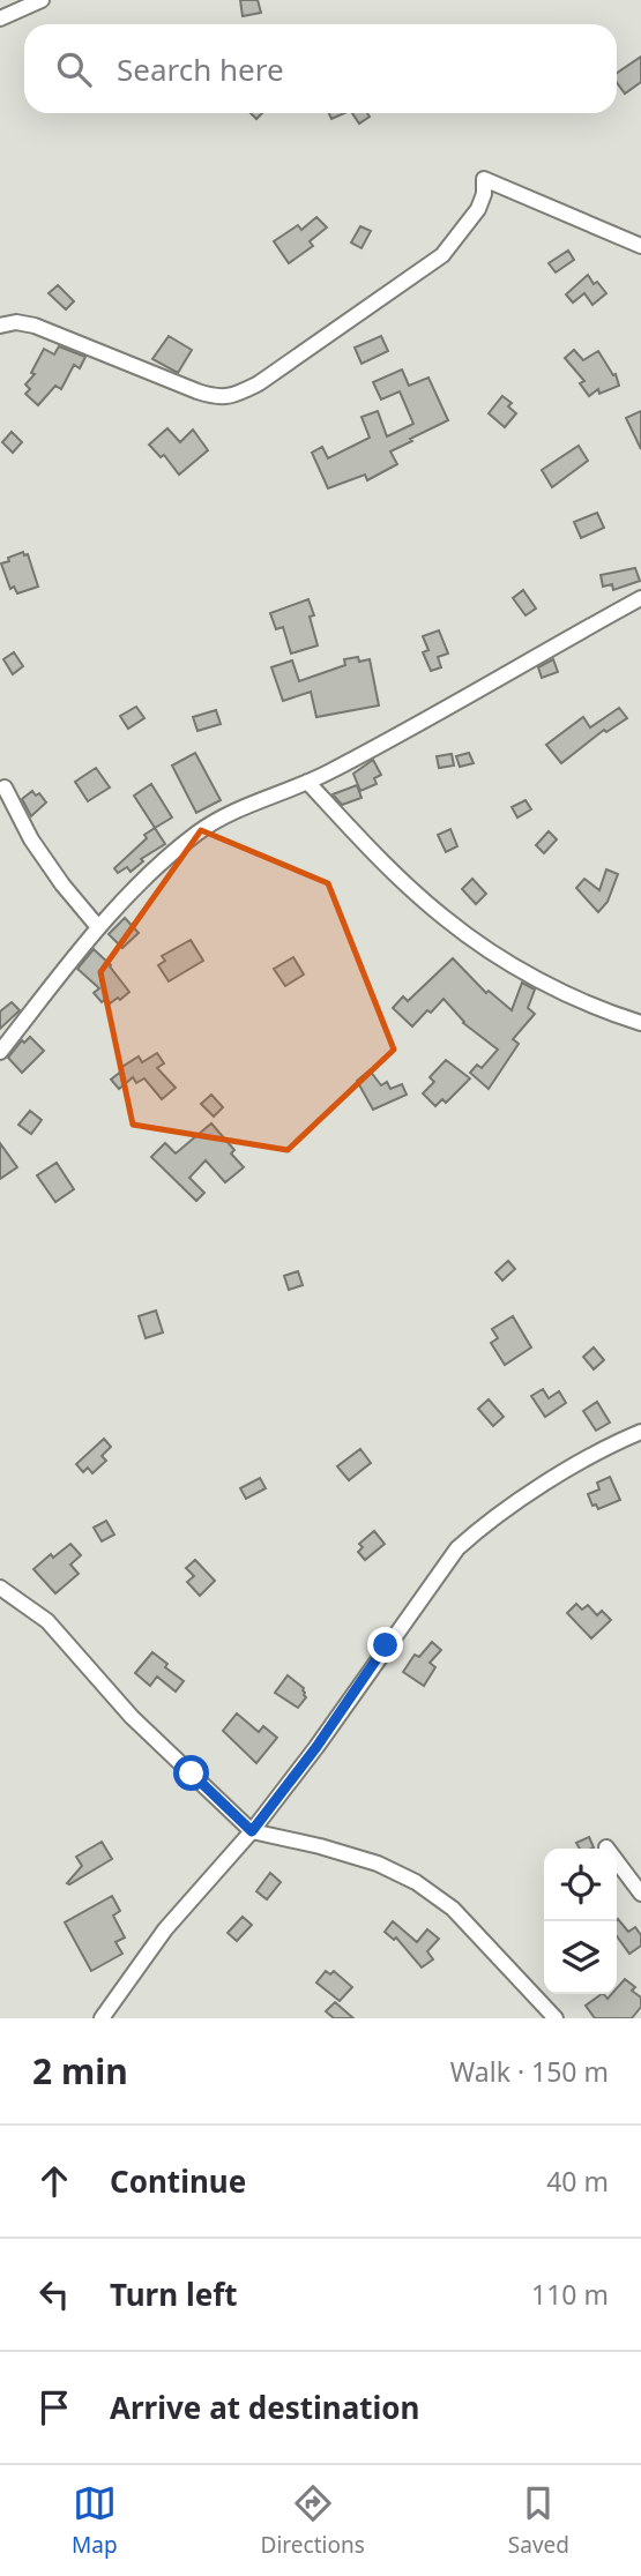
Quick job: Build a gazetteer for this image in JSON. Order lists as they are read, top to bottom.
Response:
{
  "page": {
    "search": "Search here",
    "heading": ["2 min", "Walk · 150 m"],
    "list": [
      ["Continue", "40 m"],
      ["Turn left", "110 m"],
      "Arrive at destination"
    ],
    "nav": ["Map", "Directions", "Saved"]
  }
}
